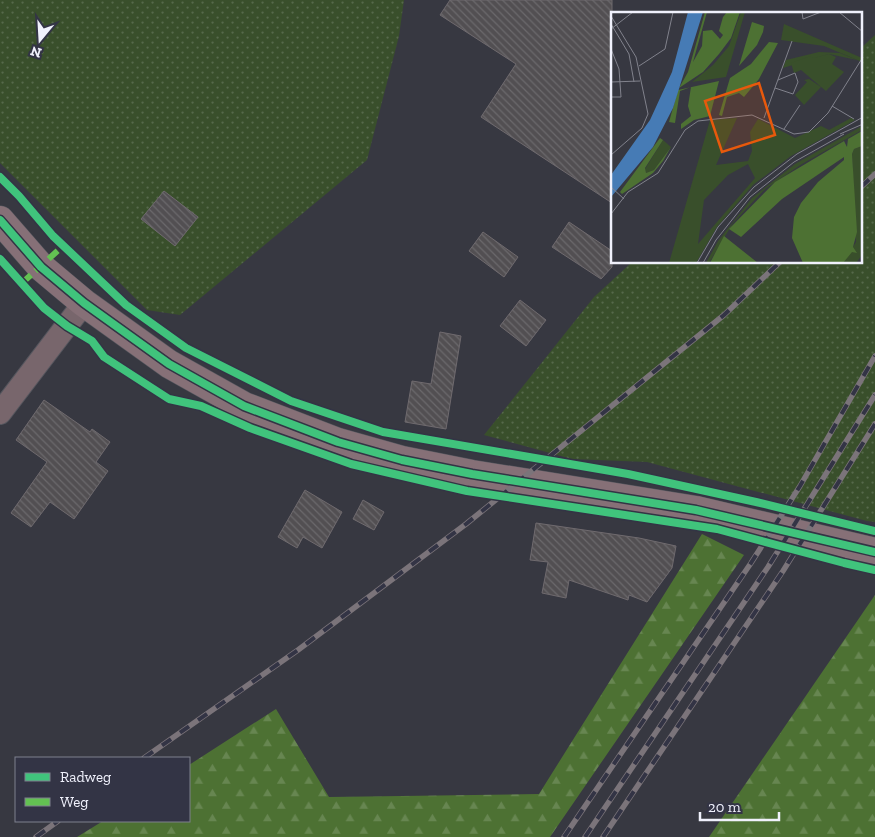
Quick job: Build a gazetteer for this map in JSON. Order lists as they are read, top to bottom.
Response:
{
  "legend": ["Radweg", "Weg"],
  "scale_bar": "20 m",
  "north": "bottom"
}
